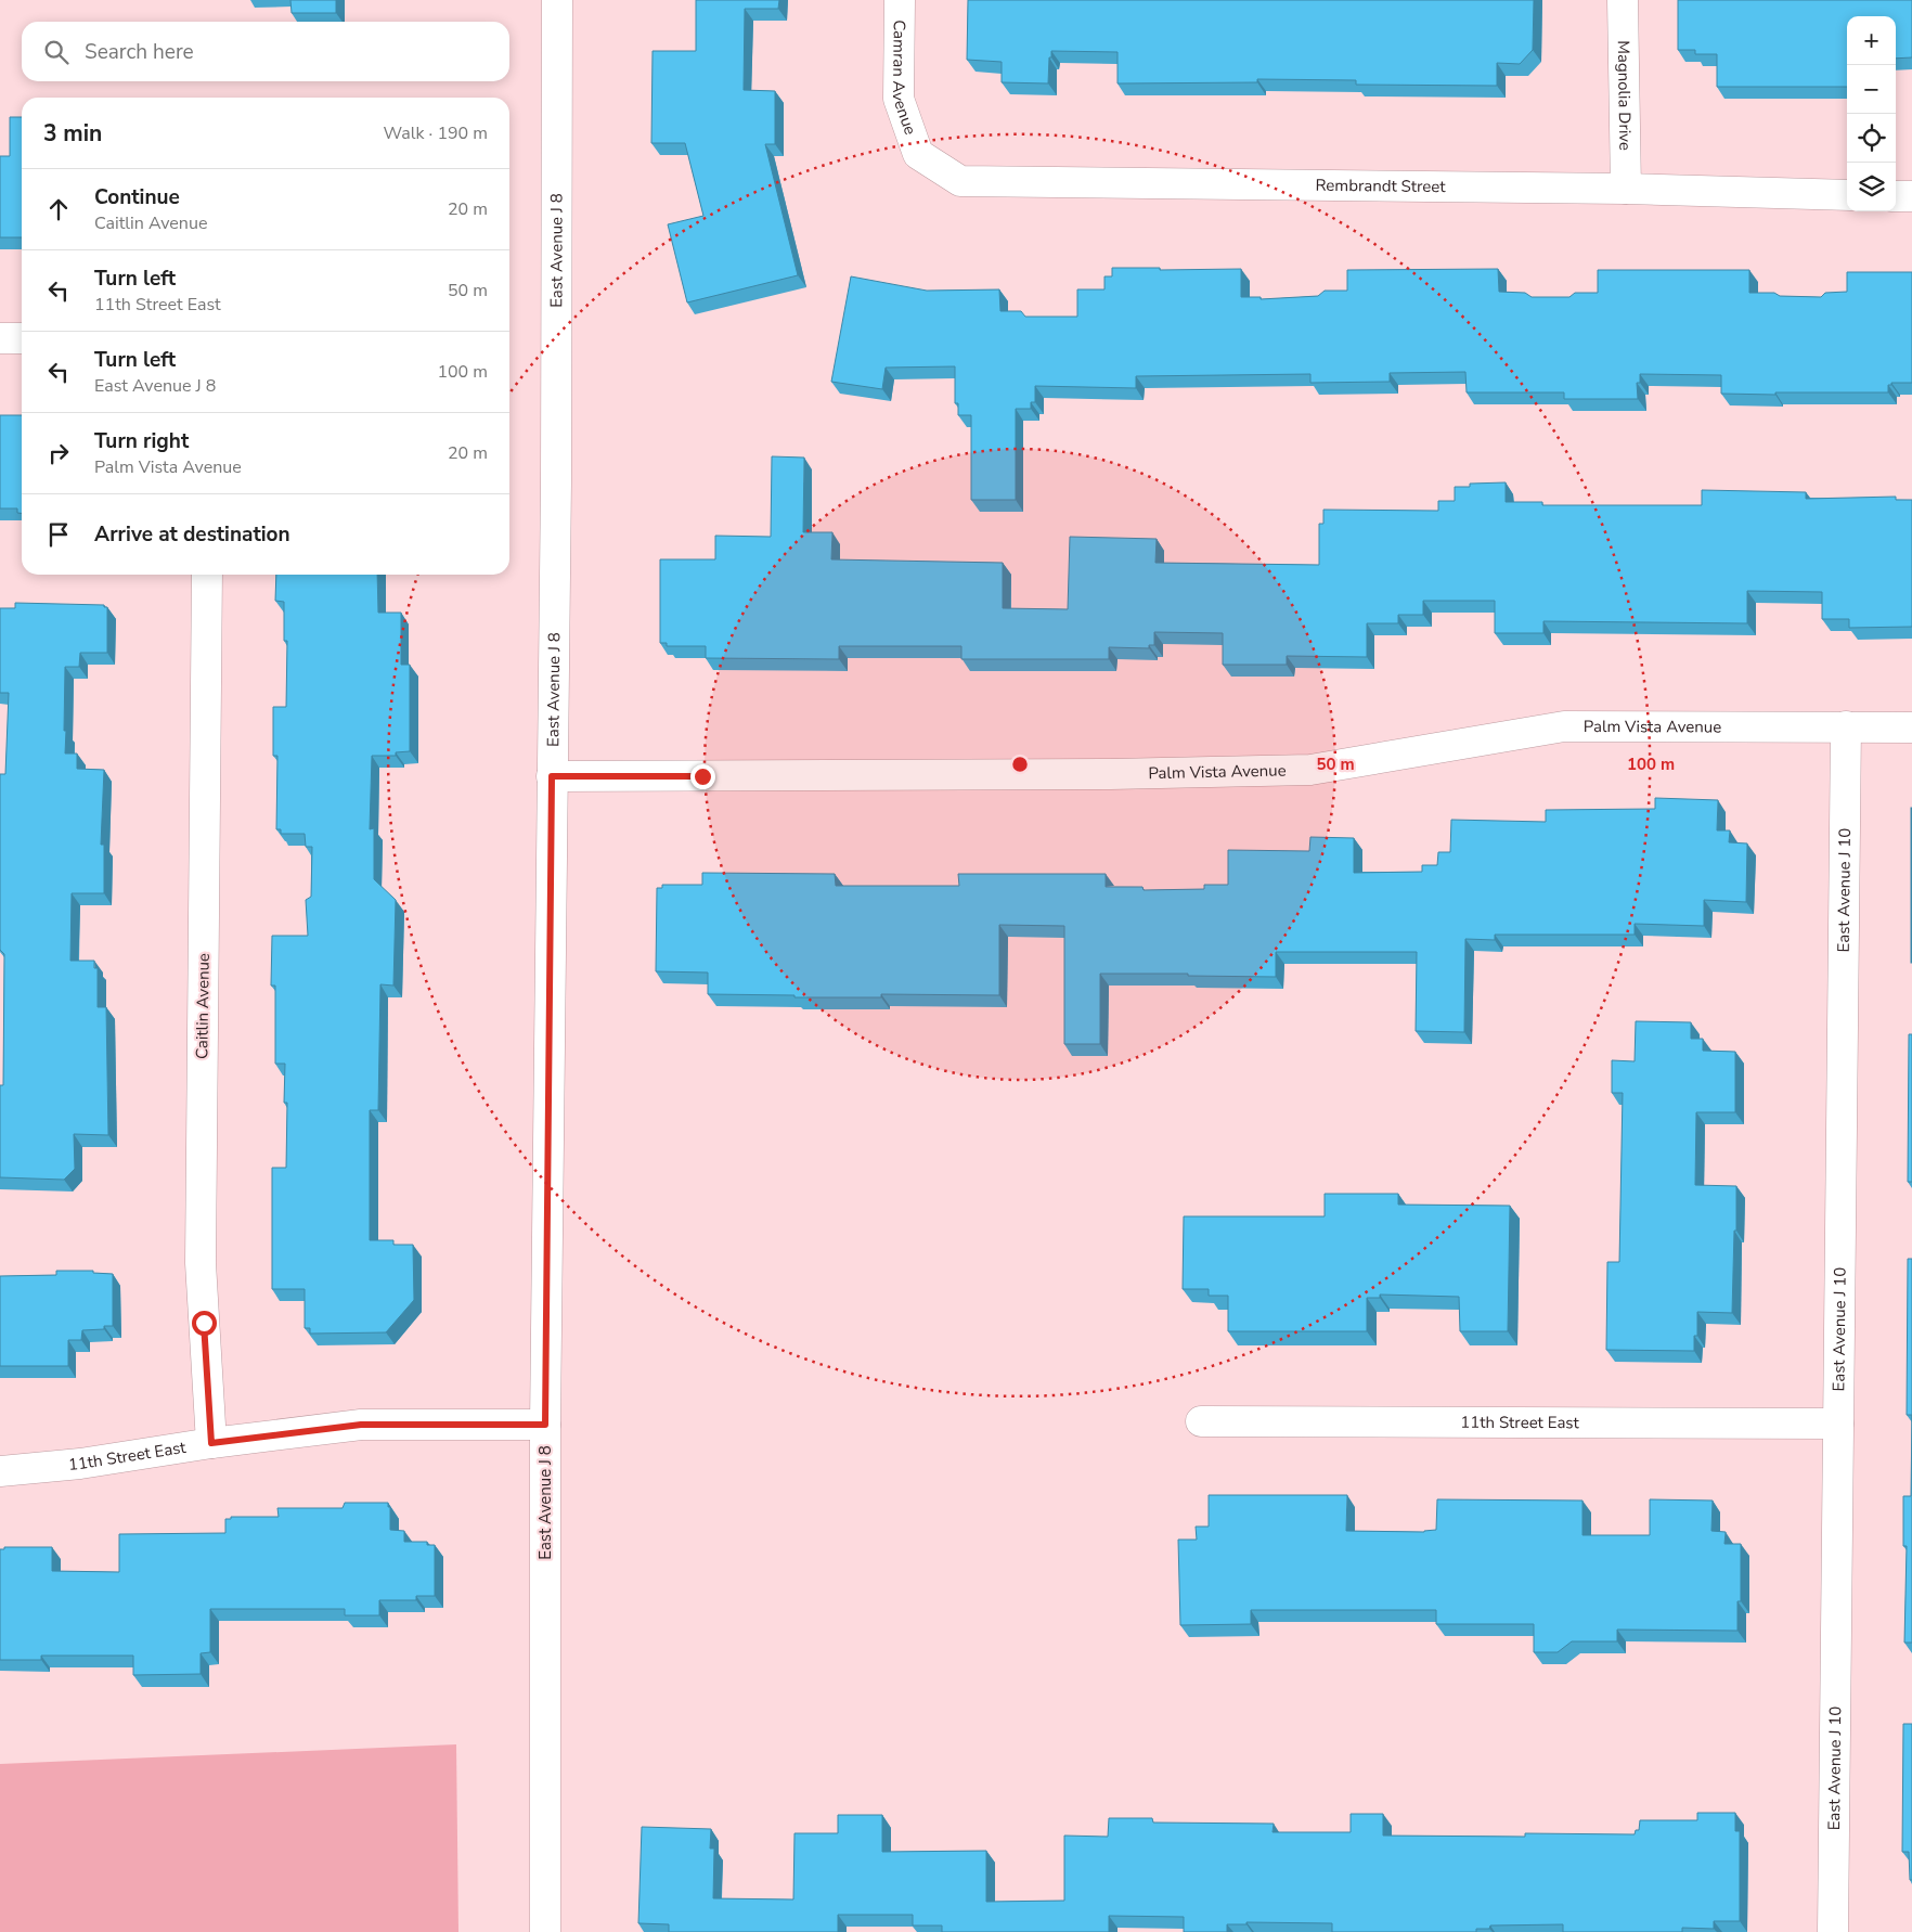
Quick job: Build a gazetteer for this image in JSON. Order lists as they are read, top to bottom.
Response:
{
  "streets": {
    "street": [
      "Camran Avenue",
      "Magnolia Drive",
      "Rembrandt Street",
      "East Avenue J 8",
      "Palm Vista Avenue",
      "East Avenue J 10",
      "Caitlin Avenue",
      "11th Street East"
    ]
  },
  "crossings": [
    ["Camran Avenue", "Rembrandt Street"],
    ["Magnolia Drive", "Rembrandt Street"],
    ["East Avenue J 8", "Palm Vista Avenue"],
    ["East Avenue J 8", "11th Street East"],
    ["Palm Vista Avenue", "East Avenue J 10"],
    ["East Avenue J 10", "11th Street East"],
    ["Caitlin Avenue", "11th Street East"]
  ],
  "page": {
    "map_buttons": ["+", "−"],
    "search": "Search here",
    "heading": ["3 min", "Walk · 190 m"],
    "list": [
      ["Continue", "Caitlin Avenue", "20 m"],
      ["Turn left", "11th Street East", "50 m"],
      ["Turn left", "East Avenue J 8", "100 m"],
      ["Turn right", "Palm Vista Avenue", "20 m"],
      "Arrive at destination"
    ]
  },
  "rings": ["50 m", "100 m"]
}
